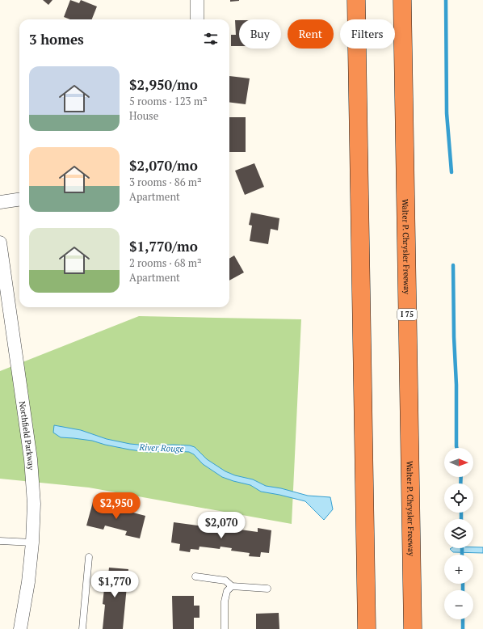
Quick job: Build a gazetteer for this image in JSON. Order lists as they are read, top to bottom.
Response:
{
  "streets": {
    "highway": ["Walter P. Chrysler Freeway", "I 75"],
    "street": ["Northfield Parkway"]
  },
  "water": ["River Rouge"],
  "north": "right",
  "page": {
    "chip": ["Buy", "Rent", "Filters"],
    "heading": "3 homes",
    "list": [
      {
        "name": "$2,950/mo",
        "note": "5 rooms · 123 m² · House"
      },
      {
        "name": "$2,070/mo",
        "note": "3 rooms · 86 m² · Apartment"
      },
      {
        "name": "$1,770/mo",
        "note": "2 rooms · 68 m² · Apartment"
      }
    ],
    "map_buttons": ["+", "−"],
    "price": ["$2,950", "$2,070", "$1,770"]
  }
}
